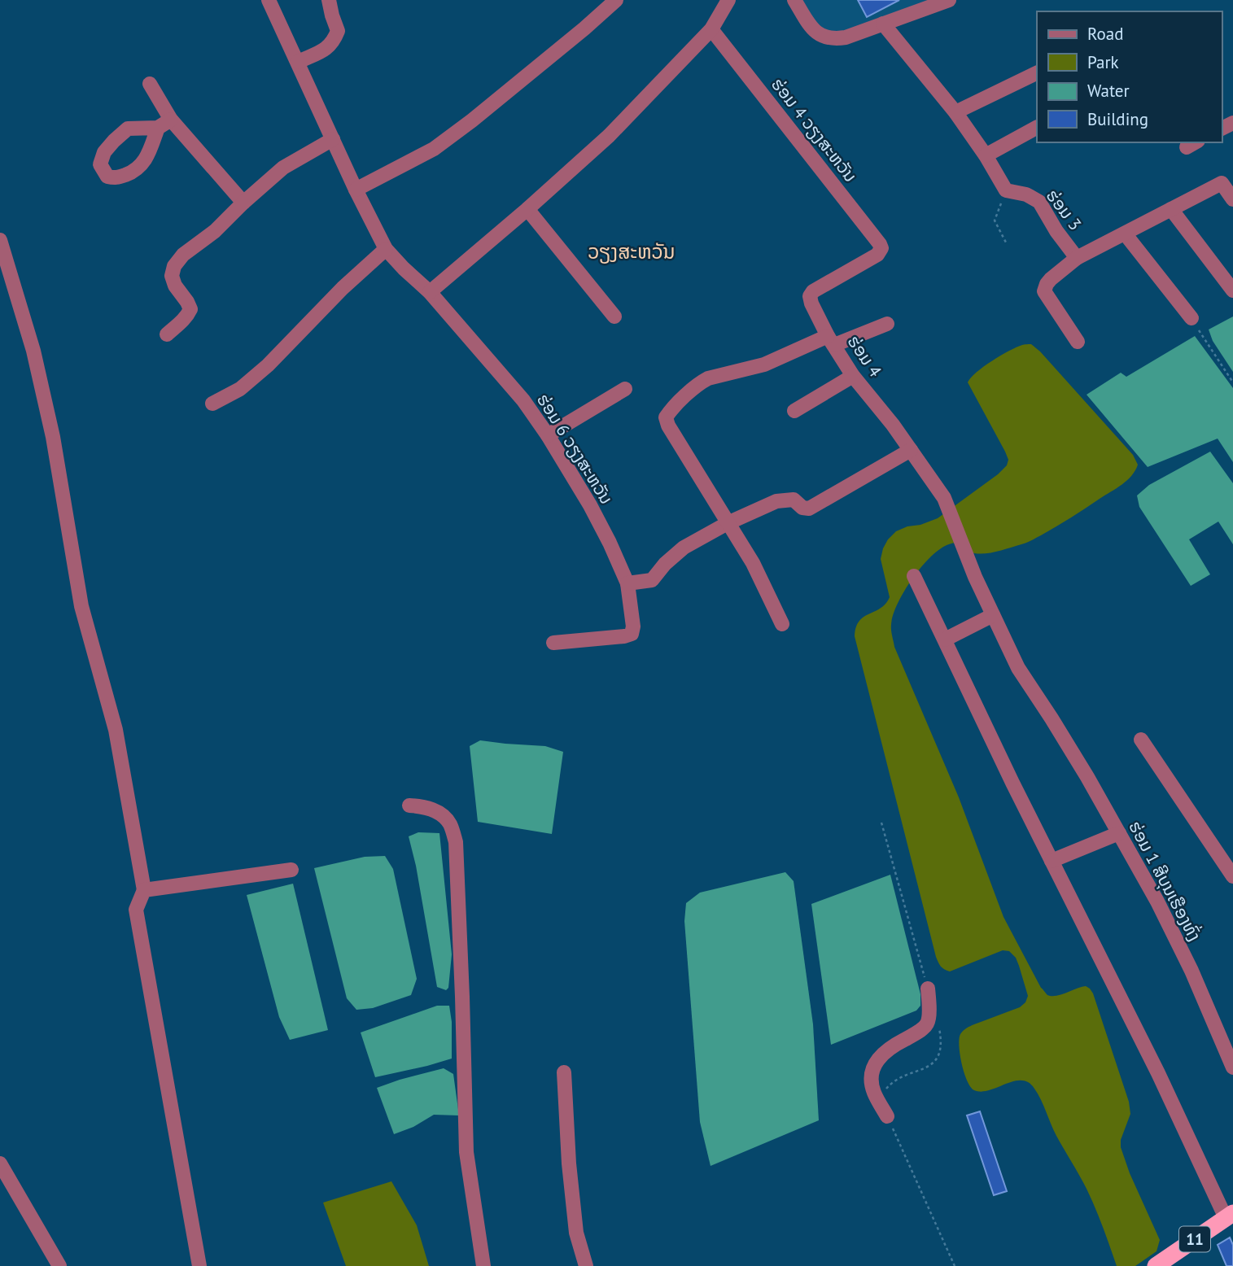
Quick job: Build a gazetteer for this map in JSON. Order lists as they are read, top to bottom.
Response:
{
  "streets": {
    "highway": ["11"],
    "street": [
      "ຮ່ອມ 4 ວຽງສະຫວັນ",
      "ຮ່ອມ 3",
      "ຮ່ອມ 4",
      "ຮ່ອມ 6 ວຽງສະຫວັນ",
      "ຮ່ອມ 1 ສີບຸນເຮືອງທົ່ງ"
    ]
  },
  "crossings": [
    ["ຮ່ອມ 4 ວຽງສະຫວັນ", "ຮ່ອມ 4"],
    ["ຮ່ອມ 4", "ຮ່ອມ 1 ສີບຸນເຮືອງທົ່ງ"]
  ],
  "districts": ["ວຽງສະຫວັນ"],
  "legend": [
    "Road",
    "Park",
    "Water",
    "Building"
  ]
}
